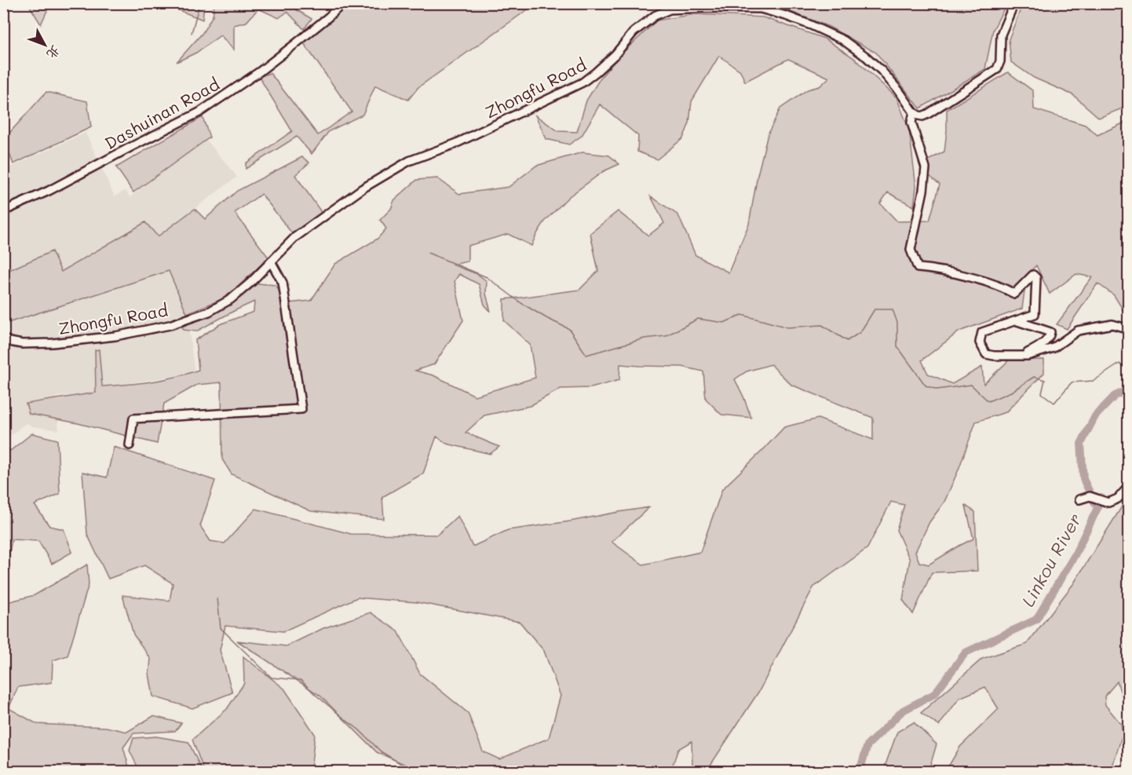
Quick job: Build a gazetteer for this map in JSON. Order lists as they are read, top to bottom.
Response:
{
  "streets": {
    "street": ["Zhongfu Road", "Dashuinan Road"]
  },
  "water": ["Linkou River"],
  "north": "bottom right"
}
